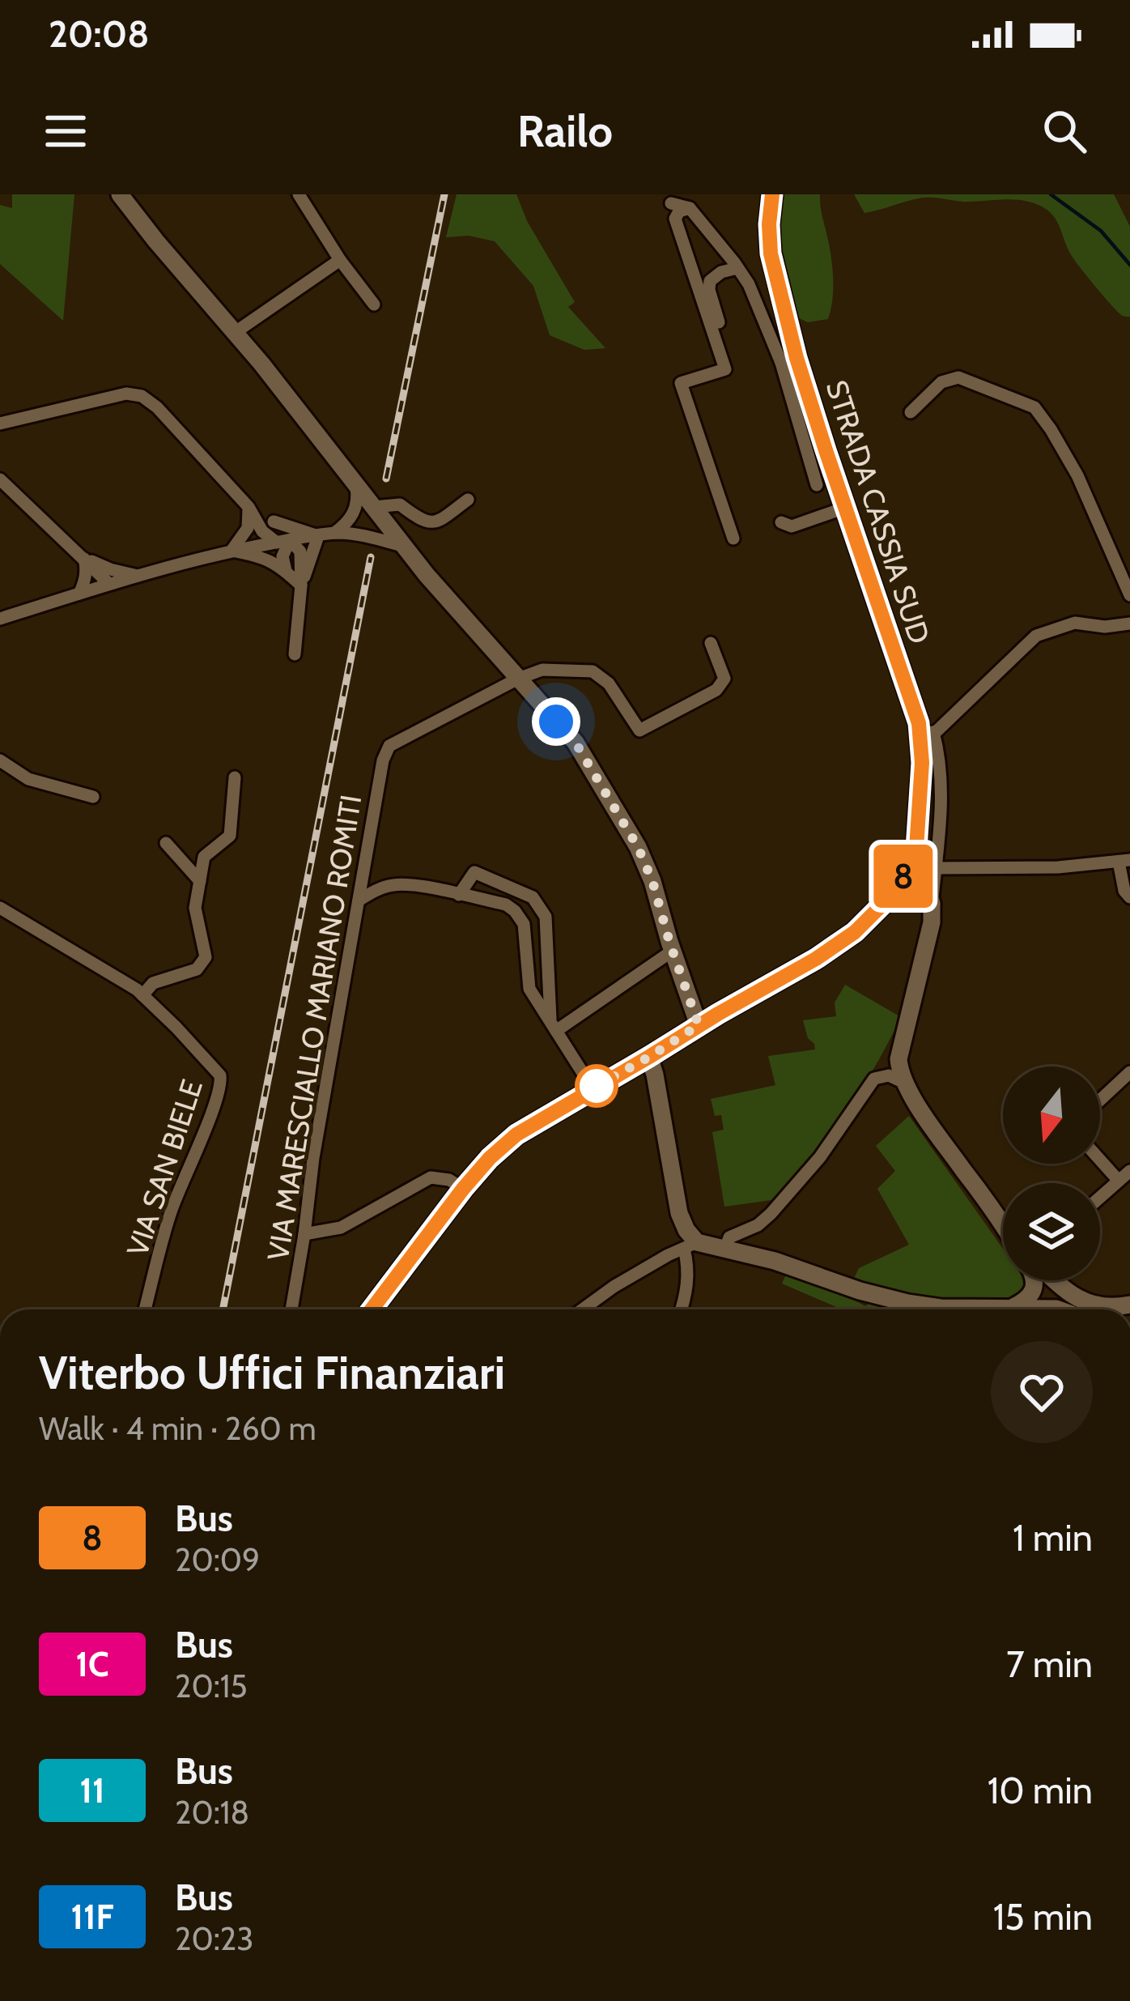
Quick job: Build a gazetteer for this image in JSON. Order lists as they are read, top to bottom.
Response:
{
  "streets": {
    "main road": ["STRADA CASSIA SUD"],
    "street": ["VIA MARESCIALLO MARIANO ROMITI", "VIA SAN BIELE"]
  },
  "lines": ["bus line 8"],
  "north": "bottom",
  "page": {
    "status": "20:08",
    "header": "Railo",
    "on_map": "8",
    "heading": ["Viterbo Uffici Finanziari", "Walk · 4 min · 260 m"],
    "list": [
      {
        "mark": "8",
        "name": "Bus",
        "note": "20:09",
        "value": "1 min"
      },
      {
        "mark": "1C",
        "name": "Bus",
        "note": "20:15",
        "value": "7 min"
      },
      {
        "mark": "11",
        "name": "Bus",
        "note": "20:18",
        "value": "10 min"
      },
      {
        "mark": "11F",
        "name": "Bus",
        "note": "20:23",
        "value": "15 min"
      }
    ]
  }
}
